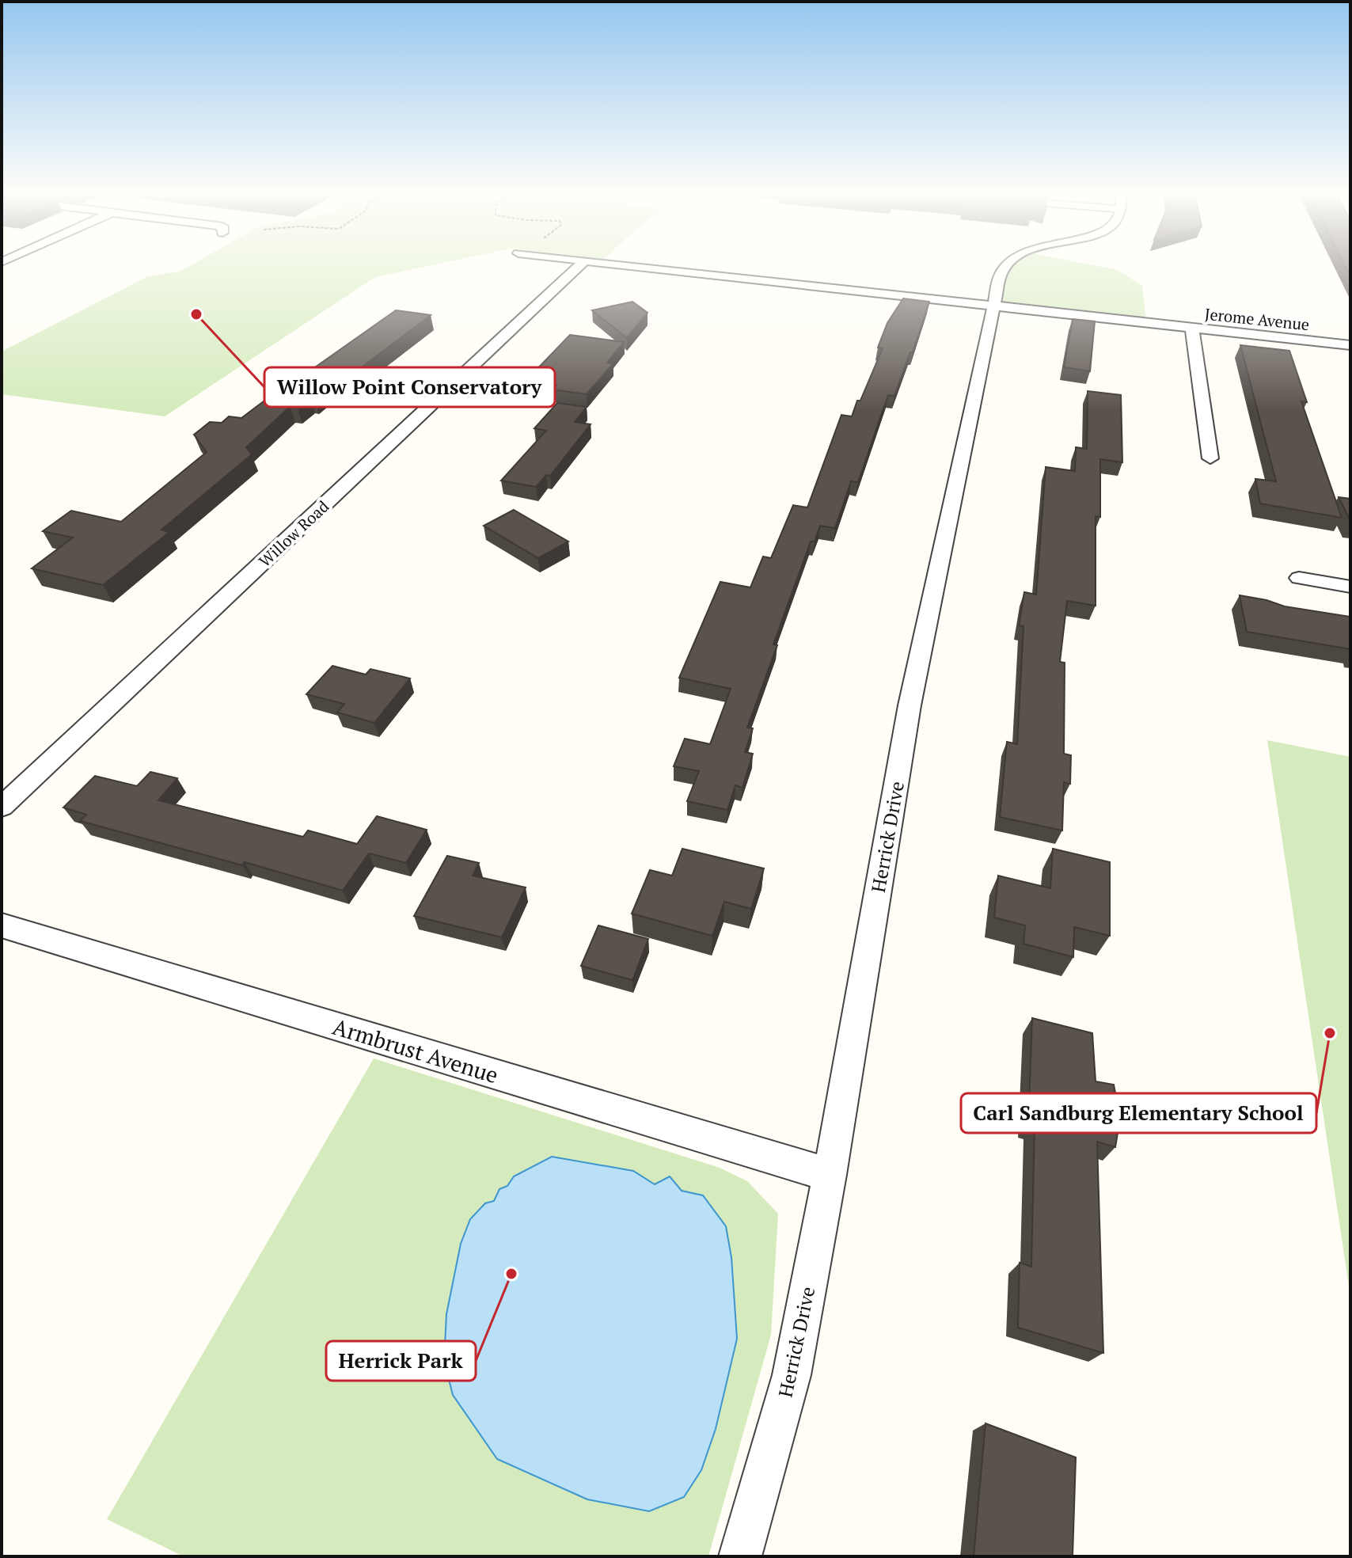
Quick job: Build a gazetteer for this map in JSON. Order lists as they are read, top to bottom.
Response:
{
  "streets": {
    "street": [
      "Jerome Avenue",
      "Willow Road",
      "Herrick Drive",
      "Armbrust Avenue"
    ]
  },
  "crossings": [
    ["Jerome Avenue", "Herrick Drive"],
    ["Herrick Drive", "Armbrust Avenue"]
  ],
  "places": ["Willow Point Conservatory", "Carl Sandburg Elementary School", "Herrick Park"]
}
